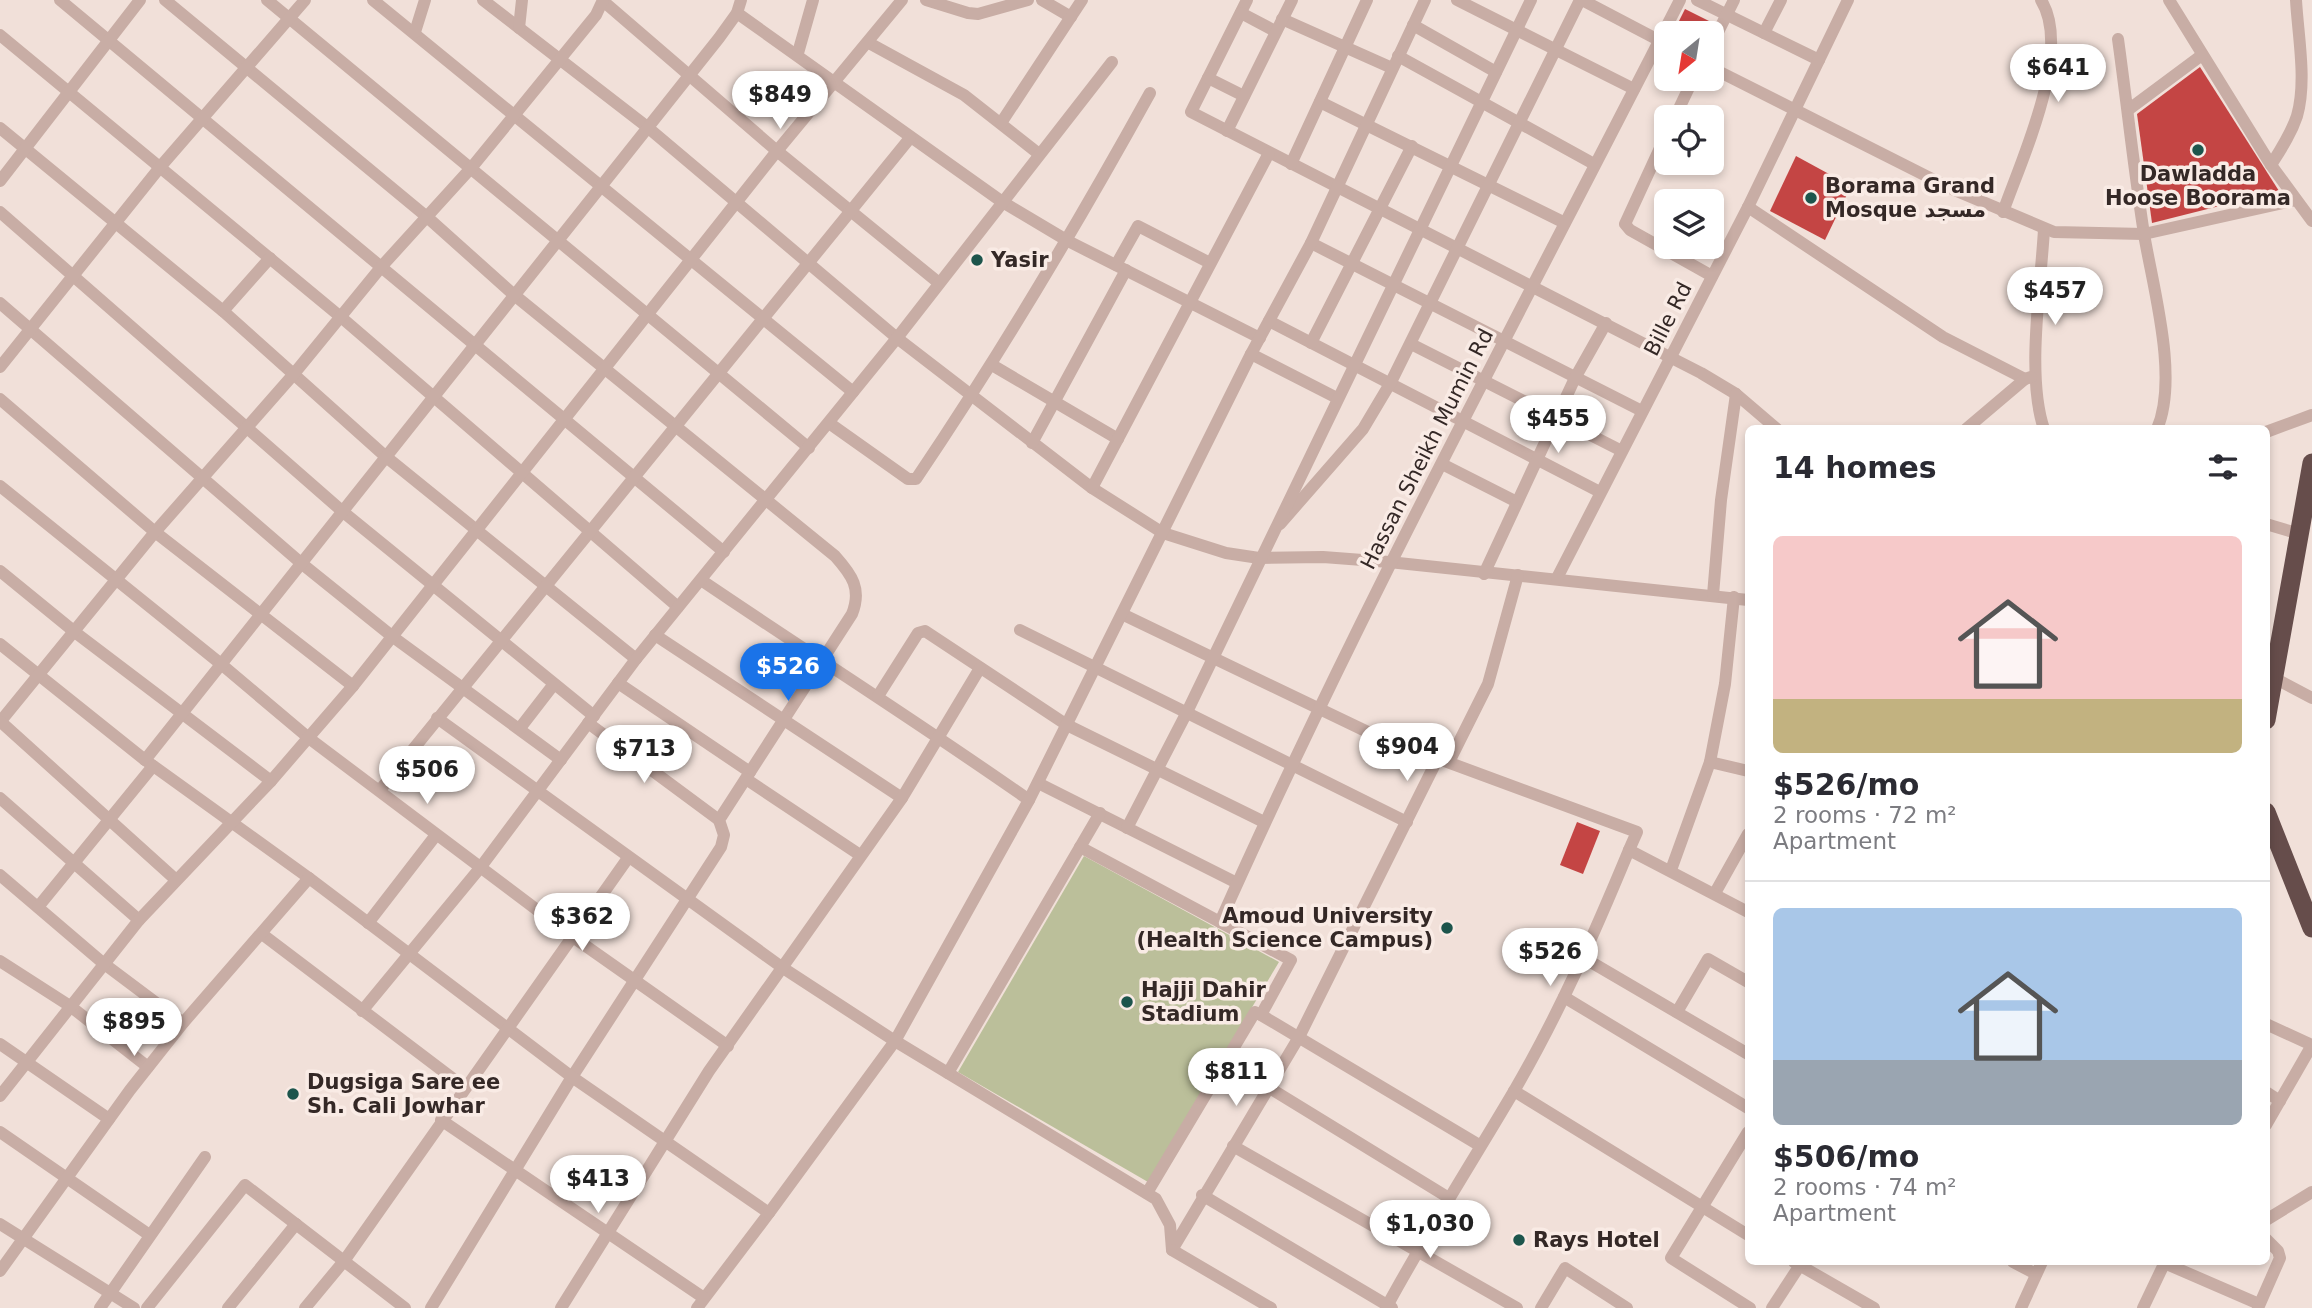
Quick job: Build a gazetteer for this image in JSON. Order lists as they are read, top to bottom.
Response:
{
  "streets": {
    "street": ["Bille Rd", "Hassan Sheikh Mumin Rd"]
  },
  "places": [
    "Dawladda Hoose Boorama",
    "Borama Grand Mosque مسجد",
    "Yasir",
    "Amoud University (Health Science Campus)",
    "Hajji Dahir Stadium",
    "Dugsiga Sare ee Sh. Cali Jowhar",
    "Rays Hotel"
  ],
  "north": "bottom left",
  "page": {
    "price": [
      "$641",
      "$849",
      "$457",
      "$455",
      "$526",
      "$904",
      "$713",
      "$506",
      "$362",
      "$526",
      "$895",
      "$811",
      "$413",
      "$1,030"
    ],
    "heading": "14 homes",
    "list": [
      {
        "name": "$526/mo",
        "note": "2 rooms · 72 m² · Apartment"
      },
      {
        "name": "$506/mo",
        "note": "2 rooms · 74 m² · Apartment"
      }
    ]
  }
}
